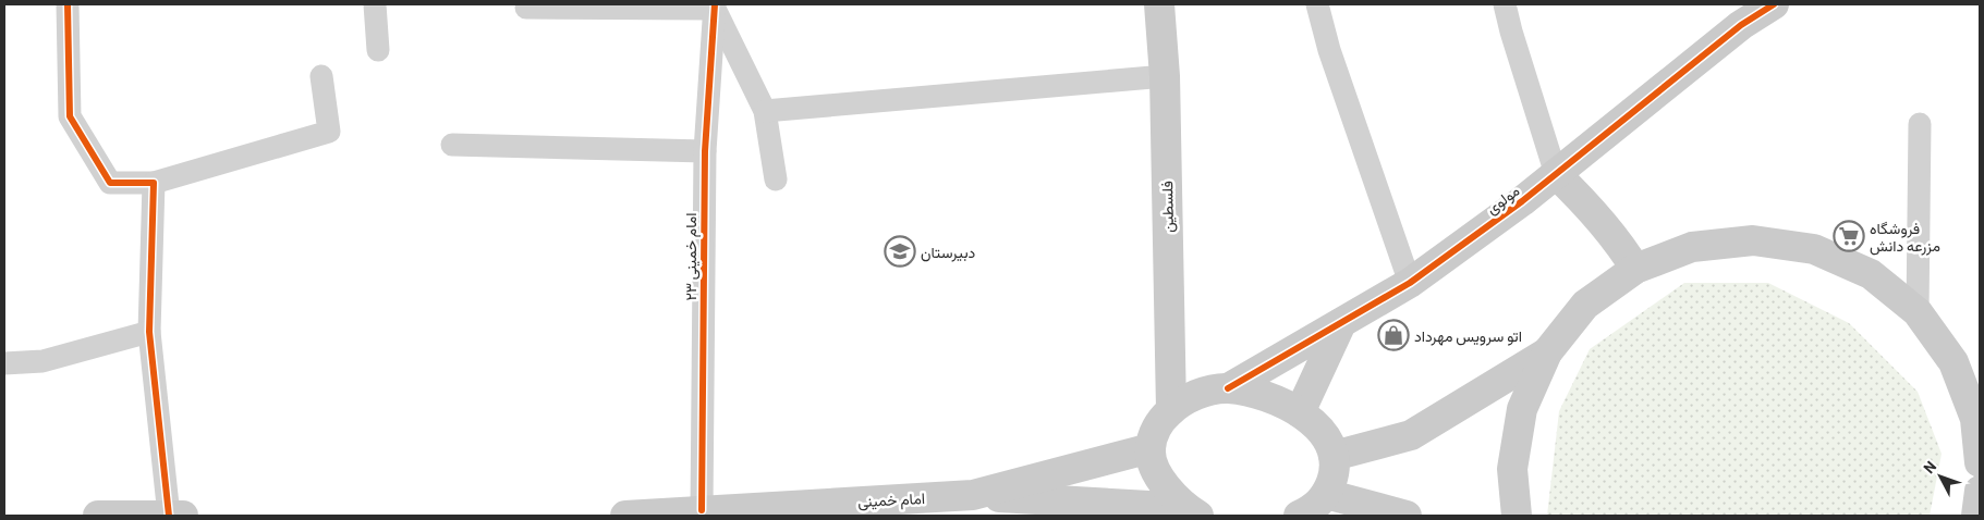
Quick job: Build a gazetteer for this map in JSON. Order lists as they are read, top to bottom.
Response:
{
  "streets": {
    "main road": ["مولوی", "فلسطین", "امام خمینی"],
    "street": ["امام خمینی ۲۳"]
  },
  "crossings": [
    ["امام خمینی ۲۳", "امام خمینی"]
  ],
  "places": {
    "supermarket": ["فروشگاه مزرعه دانش"],
    "school or university": ["دبیرستان"],
    "shop": ["اتو سرویس مهرداد"]
  },
  "north": "top left"
}
